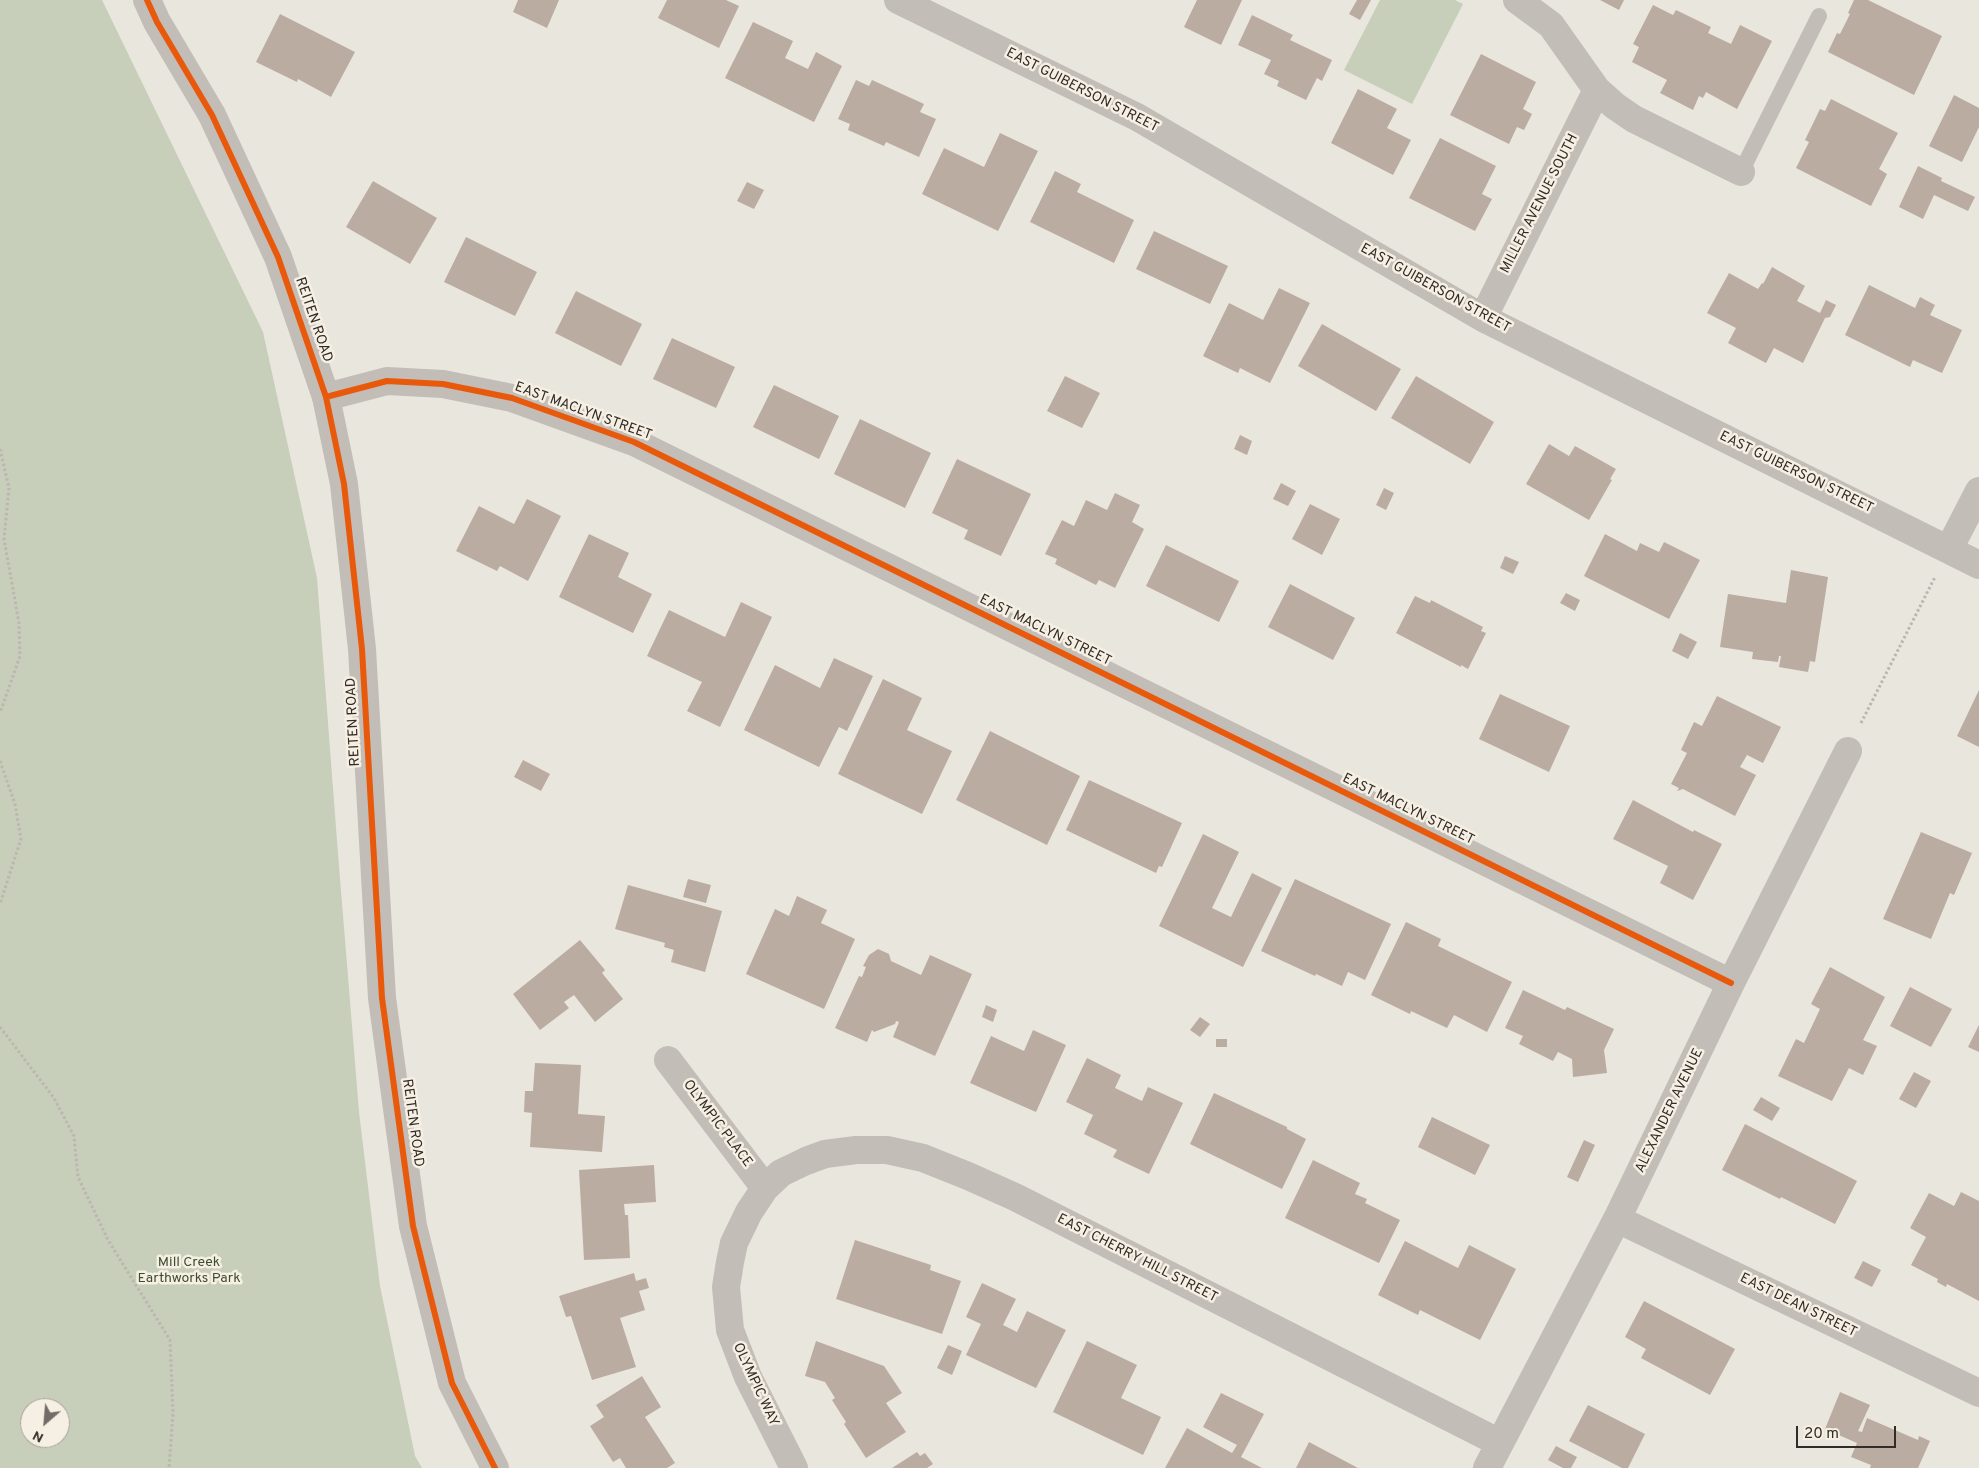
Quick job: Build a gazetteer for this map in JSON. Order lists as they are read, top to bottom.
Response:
{
  "streets": {
    "street": [
      "EAST GUIBERSON STREET",
      "MILLER AVENUE SOUTH",
      "REITEN ROAD",
      "EAST MACLYN STREET",
      "ALEXANDER AVENUE",
      "OLYMPIC PLACE",
      "EAST CHERRY HILL STREET",
      "EAST DEAN STREET",
      "OLYMPIC WAY"
    ]
  },
  "crossings": [
    ["EAST GUIBERSON STREET", "MILLER AVENUE SOUTH"],
    ["REITEN ROAD", "EAST MACLYN STREET"],
    ["EAST MACLYN STREET", "ALEXANDER AVENUE"],
    ["ALEXANDER AVENUE", "EAST CHERRY HILL STREET"],
    ["ALEXANDER AVENUE", "EAST DEAN STREET"],
    ["OLYMPIC PLACE", "EAST CHERRY HILL STREET"],
    ["OLYMPIC PLACE", "OLYMPIC WAY"],
    ["EAST CHERRY HILL STREET", "OLYMPIC WAY"]
  ],
  "parks": ["Mill Creek Earthworks Park"],
  "scale_bar": "20 m",
  "north": "bottom left"
}
